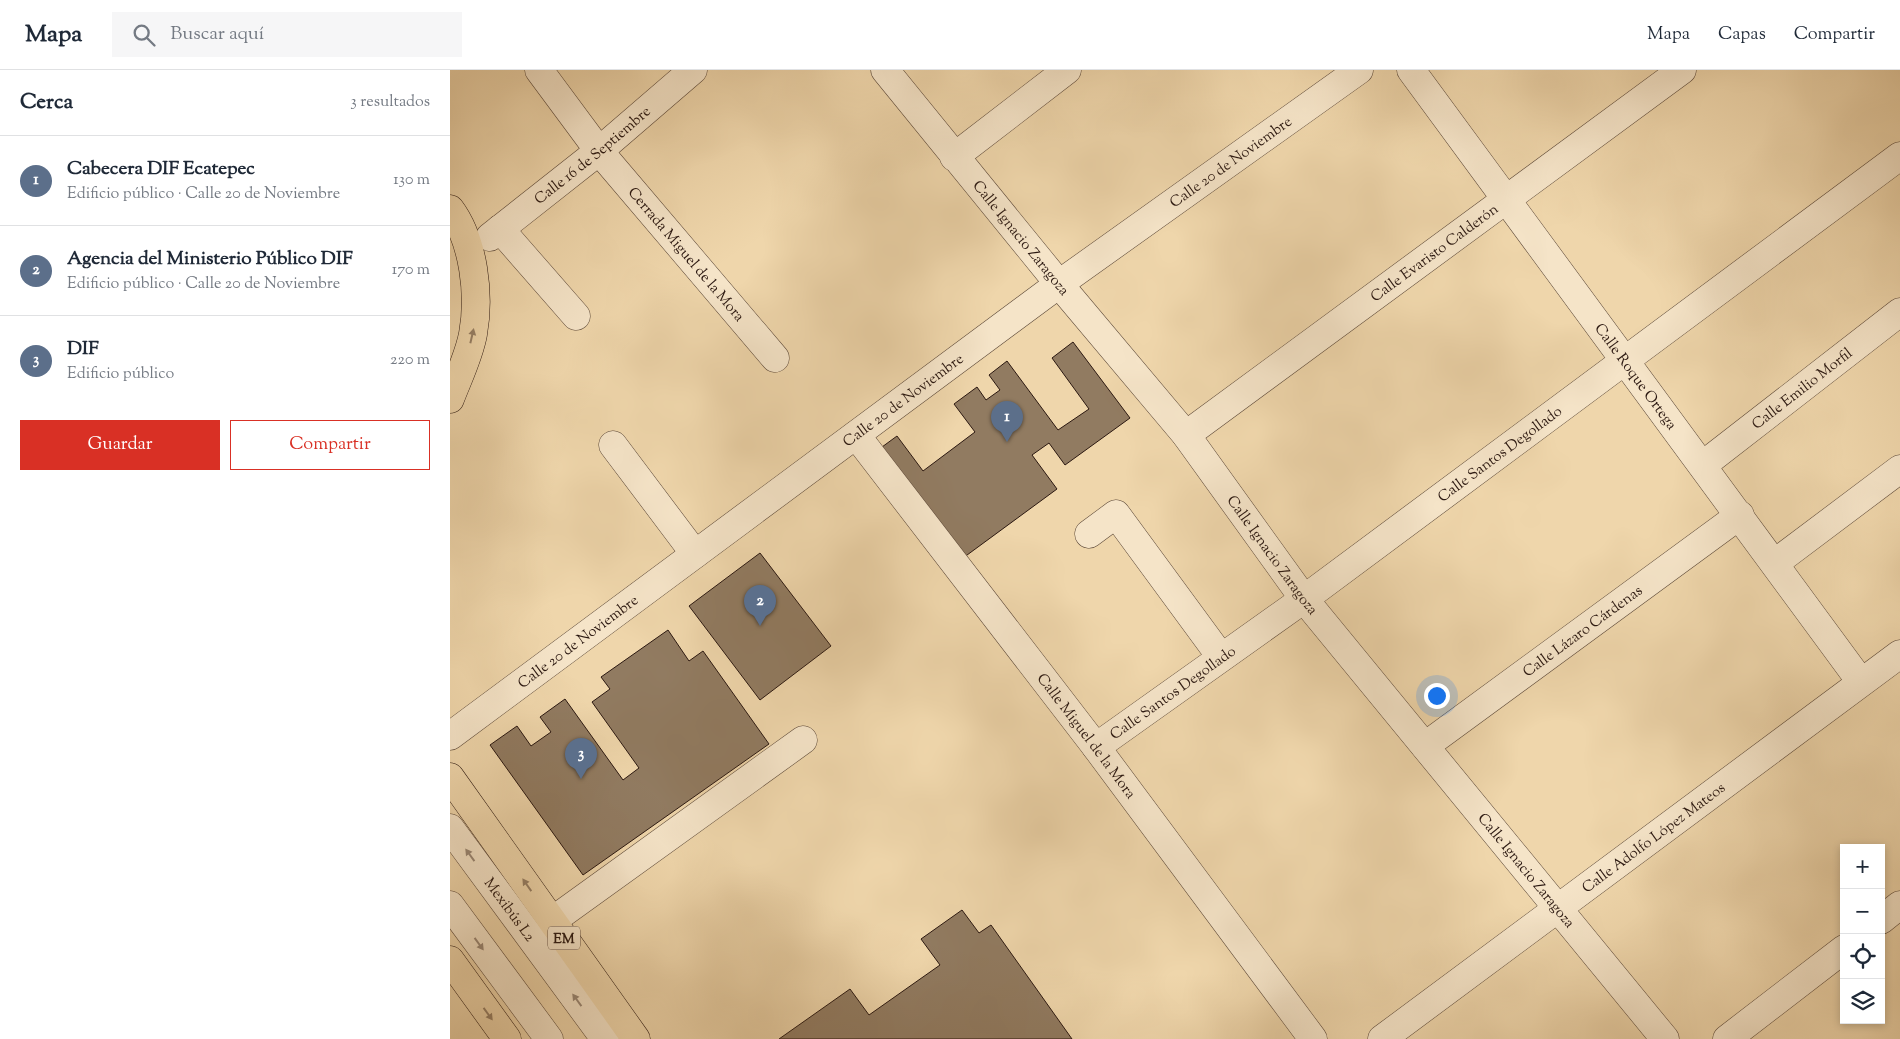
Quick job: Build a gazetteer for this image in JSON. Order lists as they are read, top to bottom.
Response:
{
  "streets": {
    "main road": ["EM"],
    "street": [
      "Calle 16 de Septiembre",
      "Calle 20 de Noviembre",
      "Calle Ignacio Zaragoza",
      "Calle Evaristo Calderón",
      "Cerrada Miguel de la Mora",
      "Calle Roque Ortega",
      "Calle Emilio Morfil",
      "Calle Santos Degollado",
      "Calle Lázaro Cárdenas",
      "Calle Miguel de la Mora",
      "Calle Adolfo López Mateos",
      "Mexibús L2"
    ]
  },
  "crossings": [
    ["Calle 16 de Septiembre", "Cerrada Miguel de la Mora"],
    ["Calle 20 de Noviembre", "Calle Ignacio Zaragoza"],
    ["Calle 20 de Noviembre", "Calle Miguel de la Mora"],
    ["Calle Ignacio Zaragoza", "Calle Evaristo Calderón"],
    ["Calle Ignacio Zaragoza", "Calle Santos Degollado"],
    ["Calle Ignacio Zaragoza", "Calle Lázaro Cárdenas"],
    ["Calle Ignacio Zaragoza", "Calle Adolfo López Mateos"],
    ["Calle Evaristo Calderón", "Calle Roque Ortega"],
    ["Calle Roque Ortega", "Calle Emilio Morfil"],
    ["Calle Roque Ortega", "Calle Santos Degollado"],
    ["Calle Roque Ortega", "Calle Lázaro Cárdenas"],
    ["Calle Roque Ortega", "Calle Adolfo López Mateos"],
    ["Calle Santos Degollado", "Calle Miguel de la Mora"]
  ],
  "page": {
    "header": "Mapa",
    "search": "Buscar aquí",
    "nav": ["Mapa", "Capas", "Compartir"],
    "heading": ["Cerca", "3 resultados"],
    "list": [
      {
        "mark": "1",
        "name": "Cabecera DIF Ecatepec",
        "note": "Edificio público · Calle 20 de Noviembre",
        "value": "130 m"
      },
      {
        "mark": "2",
        "name": "Agencia del Ministerio Público DIF",
        "note": "Edificio público · Calle 20 de Noviembre",
        "value": "170 m"
      },
      {
        "mark": "3",
        "name": "DIF",
        "note": "Edificio público",
        "value": "220 m"
      }
    ],
    "pins": ["1", "2", "3"],
    "buttons": ["Guardar", "Compartir"],
    "map_buttons": ["+", "−"]
  }
}
